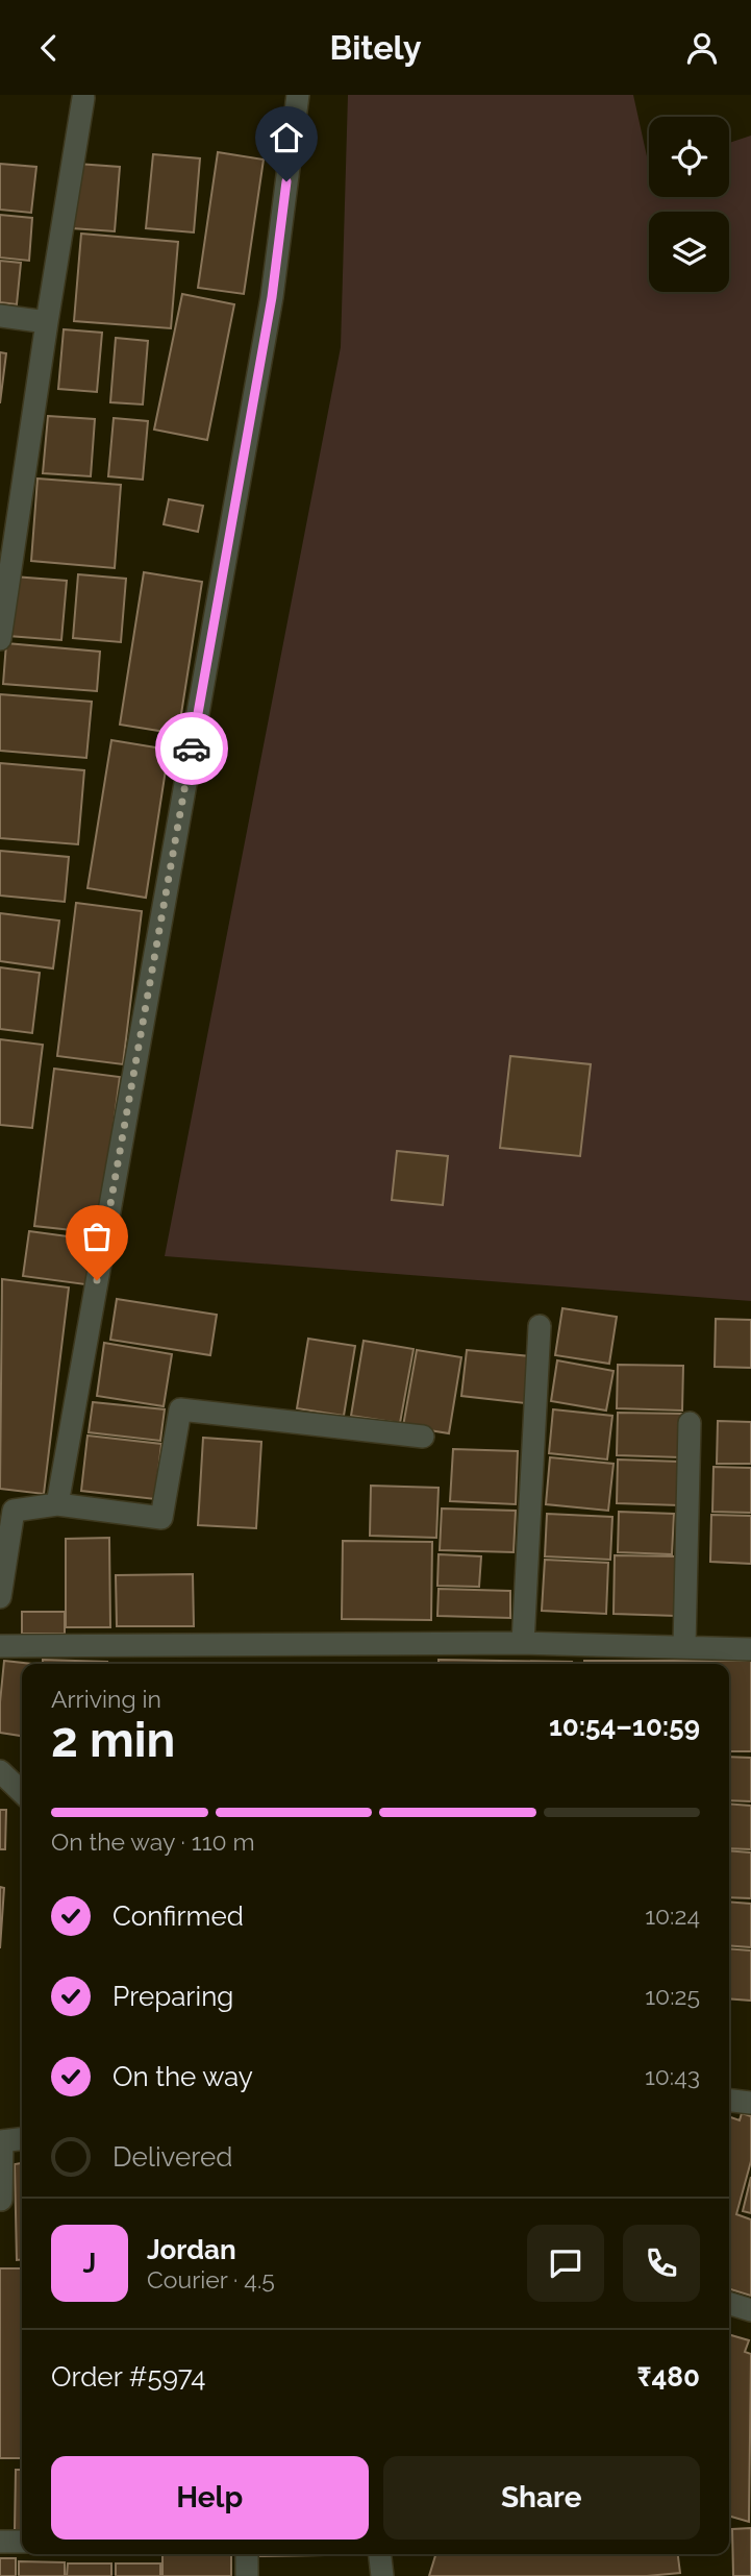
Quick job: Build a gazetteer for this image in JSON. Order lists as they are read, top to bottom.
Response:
{
  "page": {
    "header": "Bitely",
    "heading": ["2 min", "Arriving in", "10:54–10:59"],
    "panel": [
      "Jordan",
      "Courier · 4.5",
      "Order #5974",
      "₹480"
    ],
    "bar": "On the way · 110 m",
    "list": [
      ["Confirmed", "10:24"],
      ["Preparing", "10:25"],
      ["On the way", "10:43"],
      "Delivered"
    ],
    "round": "J",
    "buttons": ["Help", "Share"]
  }
}
